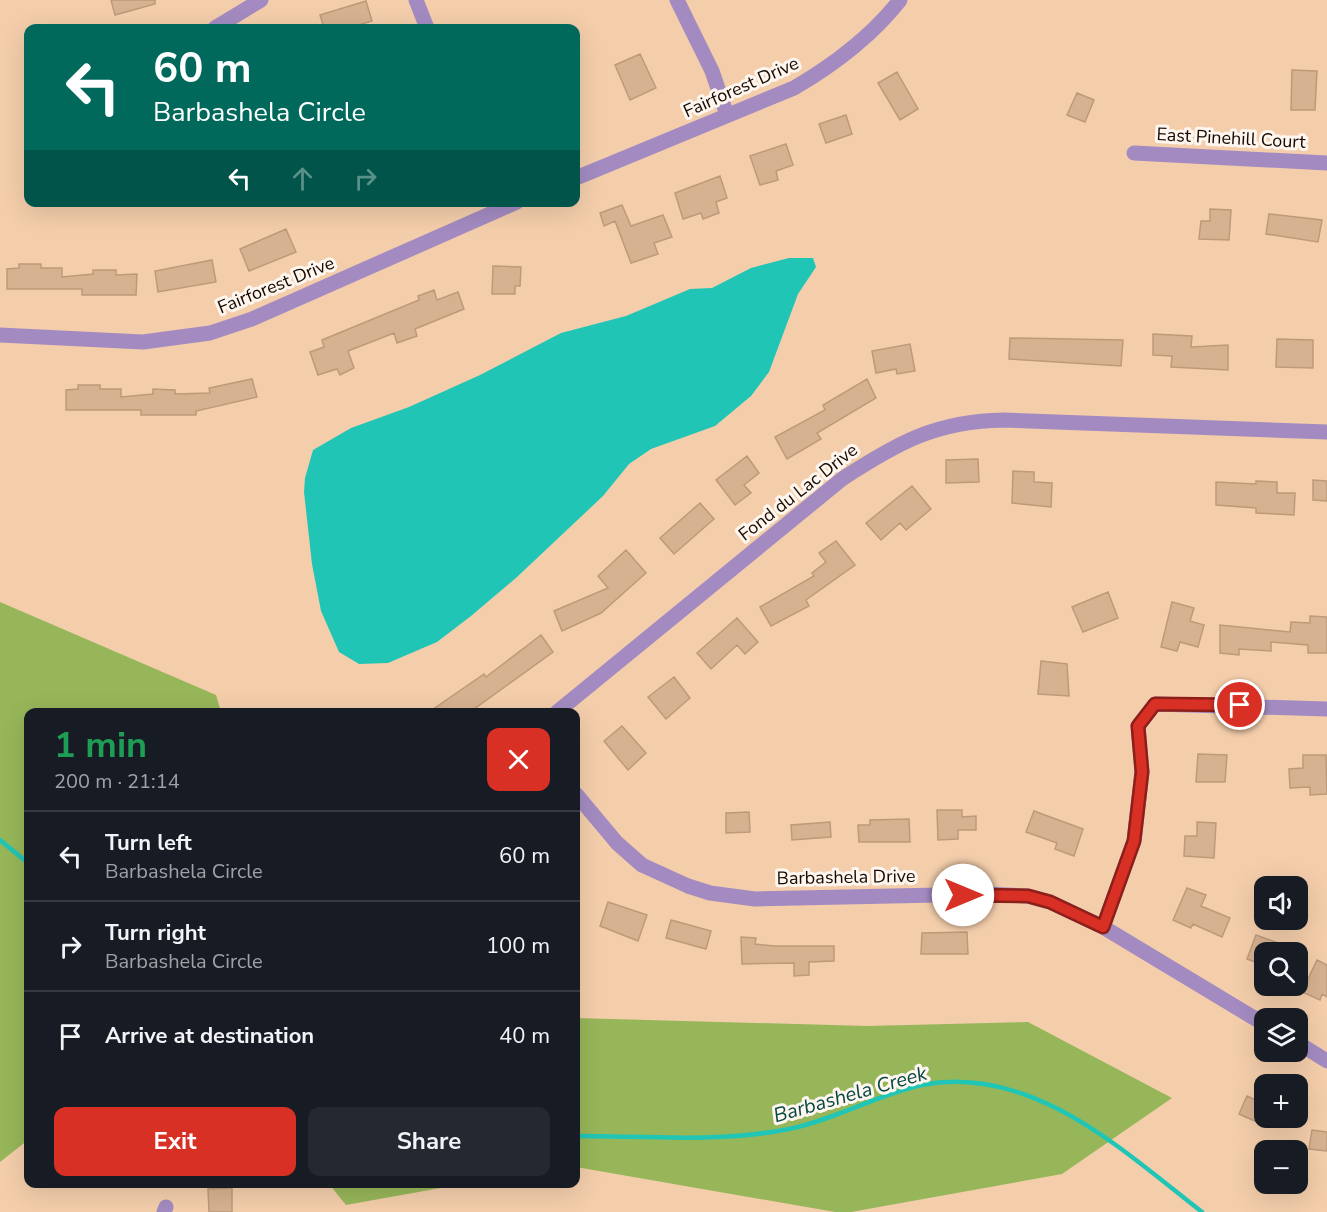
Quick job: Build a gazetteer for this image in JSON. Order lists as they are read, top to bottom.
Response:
{
  "streets": {
    "street": [
      "Fairforest Drive",
      "East Pinehill Court",
      "Fond du Lac Drive",
      "Barbashela Drive"
    ]
  },
  "water": ["Barbashela Creek"],
  "page": {
    "turn": ["60 m", "Barbashela Circle"],
    "heading": ["1 min", "200 m · 21:14"],
    "list": [
      {
        "name": "Turn left",
        "note": "Barbashela Circle",
        "value": "60 m"
      },
      {
        "name": "Turn right",
        "note": "Barbashela Circle",
        "value": "100 m"
      },
      {
        "name": "Arrive at destination",
        "value": "40 m"
      }
    ],
    "map_buttons": ["+", "−"],
    "buttons": ["Exit", "Share"]
  }
}
